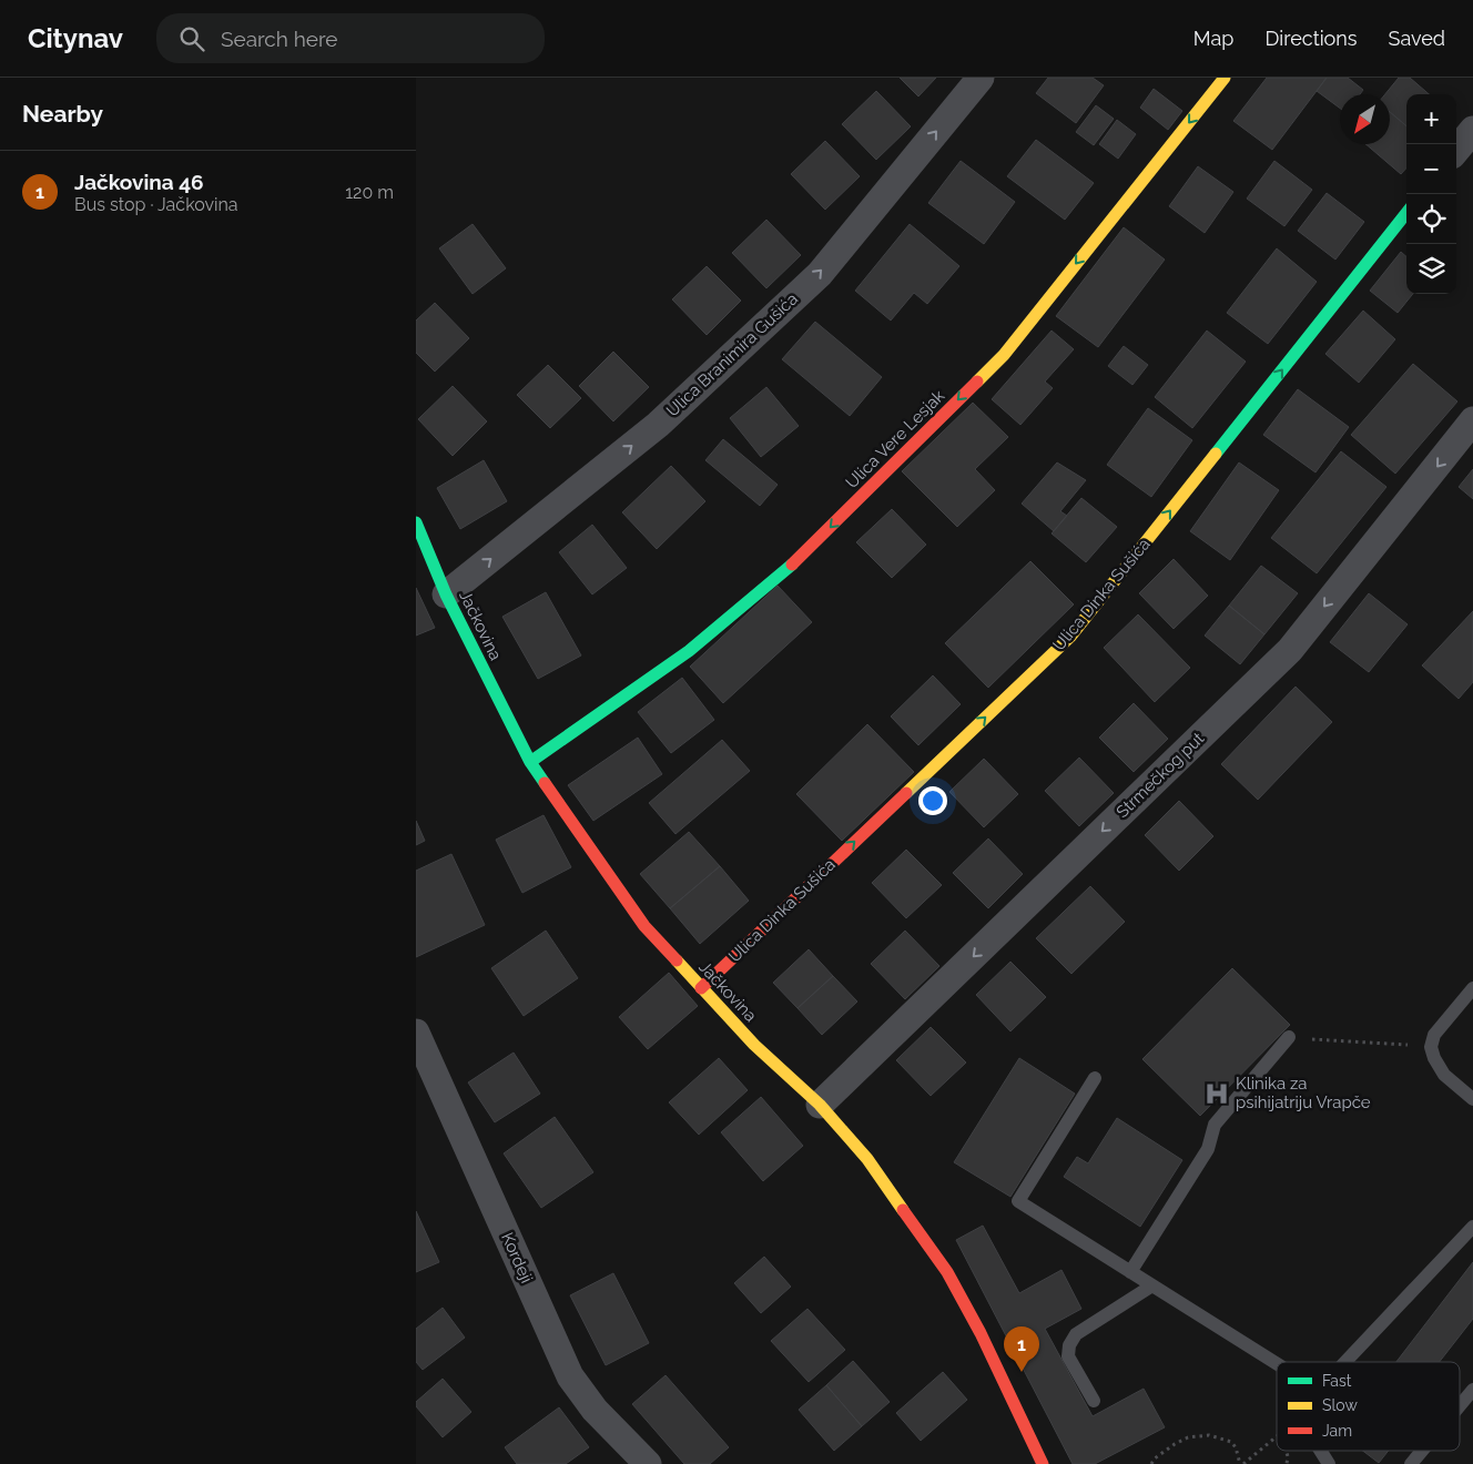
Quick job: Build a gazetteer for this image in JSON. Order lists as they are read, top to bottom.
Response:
{
  "streets": {
    "street": [
      "Ulica Branimira Gušića",
      "Ulica Vere Lesjak",
      "Ulica Dinka Sušića",
      "Jačkovina",
      "Strmečkog put",
      "Kordeji"
    ]
  },
  "crossings": [
    ["Ulica Branimira Gušića", "Jačkovina"],
    ["Ulica Vere Lesjak", "Jačkovina"],
    ["Ulica Dinka Sušića", "Jačkovina"],
    ["Jačkovina", "Strmečkog put"]
  ],
  "one_way": [
    "Ulica Branimira Gušića",
    "Ulica Vere Lesjak",
    "Ulica Dinka Sušića",
    "Strmečkog put"
  ],
  "places": {
    "hospital": ["Klinika za psihijatriju Vrapče"]
  },
  "legend": ["Fast", "Slow", "Jam"],
  "north": "bottom left",
  "page": {
    "header": "Citynav",
    "search": "Search here",
    "nav": ["Map", "Directions", "Saved"],
    "heading": "Nearby",
    "map_buttons": ["+", "−"],
    "list": [
      {
        "mark": "1",
        "name": "Jačkovina 46",
        "note": "Bus stop · Jačkovina",
        "value": "120 m"
      }
    ],
    "pins": "1"
  }
}
